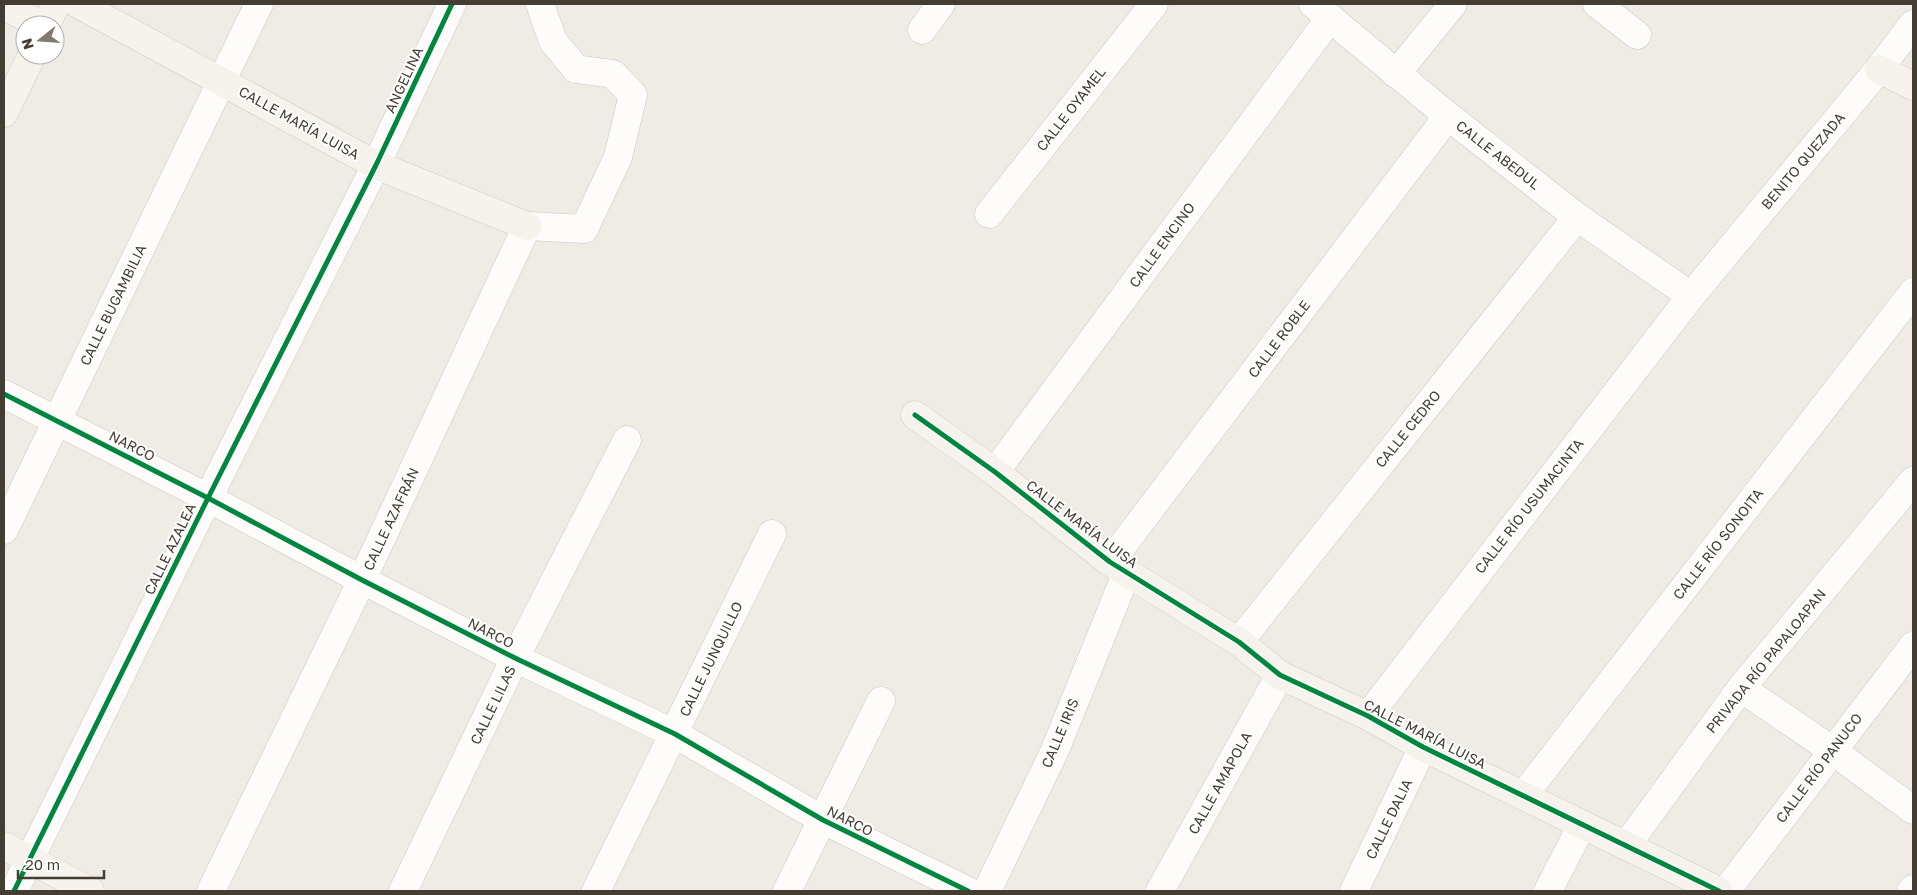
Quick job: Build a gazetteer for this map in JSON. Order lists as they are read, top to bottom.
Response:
{
  "streets": {
    "street": [
      "ANGELINA",
      "CALLE OYAMEL",
      "CALLE MARÍA LUISA",
      "CALLE ABEDUL",
      "BENITO QUEZADA",
      "CALLE ENCINO",
      "CALLE BUGAMBILIA",
      "CALLE ROBLE",
      "CALLE CEDRO",
      "NARCO",
      "CALLE RÍO USUMACINTA",
      "CALLE AZAFRÁN",
      "CALLE RÍO SONOITA",
      "CALLE AZALEA",
      "CALLE JUNQUILLO",
      "PRIVADA RÍO PAPALOAPAN",
      "CALLE LILAS",
      "CALLE IRIS",
      "CALLE RÍO PANUCO",
      "CALLE AMAPOLA",
      "CALLE DALIA"
    ]
  },
  "crossings": [
    ["ANGELINA", "CALLE MARÍA LUISA"],
    ["ANGELINA", "CALLE AZALEA"],
    ["CALLE MARÍA LUISA", "CALLE ENCINO"],
    ["CALLE MARÍA LUISA", "CALLE BUGAMBILIA"],
    ["CALLE MARÍA LUISA", "CALLE ROBLE"],
    ["CALLE MARÍA LUISA", "CALLE CEDRO"],
    ["CALLE MARÍA LUISA", "CALLE RÍO USUMACINTA"],
    ["CALLE MARÍA LUISA", "CALLE AZAFRÁN"],
    ["CALLE MARÍA LUISA", "CALLE RÍO SONOITA"],
    ["CALLE MARÍA LUISA", "CALLE AZALEA"],
    ["CALLE MARÍA LUISA", "PRIVADA RÍO PAPALOAPAN"],
    ["CALLE MARÍA LUISA", "CALLE IRIS"],
    ["CALLE MARÍA LUISA", "CALLE AMAPOLA"],
    ["CALLE MARÍA LUISA", "CALLE DALIA"],
    ["CALLE ABEDUL", "BENITO QUEZADA"],
    ["CALLE ABEDUL", "CALLE ENCINO"],
    ["CALLE ABEDUL", "CALLE ROBLE"],
    ["CALLE ABEDUL", "CALLE CEDRO"],
    ["CALLE ABEDUL", "CALLE RÍO USUMACINTA"],
    ["BENITO QUEZADA", "CALLE RÍO USUMACINTA"],
    ["CALLE BUGAMBILIA", "NARCO"],
    ["CALLE ROBLE", "CALLE IRIS"],
    ["NARCO", "CALLE AZAFRÁN"],
    ["NARCO", "CALLE AZALEA"],
    ["NARCO", "CALLE JUNQUILLO"],
    ["NARCO", "CALLE LILAS"]
  ],
  "scale_bar": "20 m",
  "north": "left"
}
